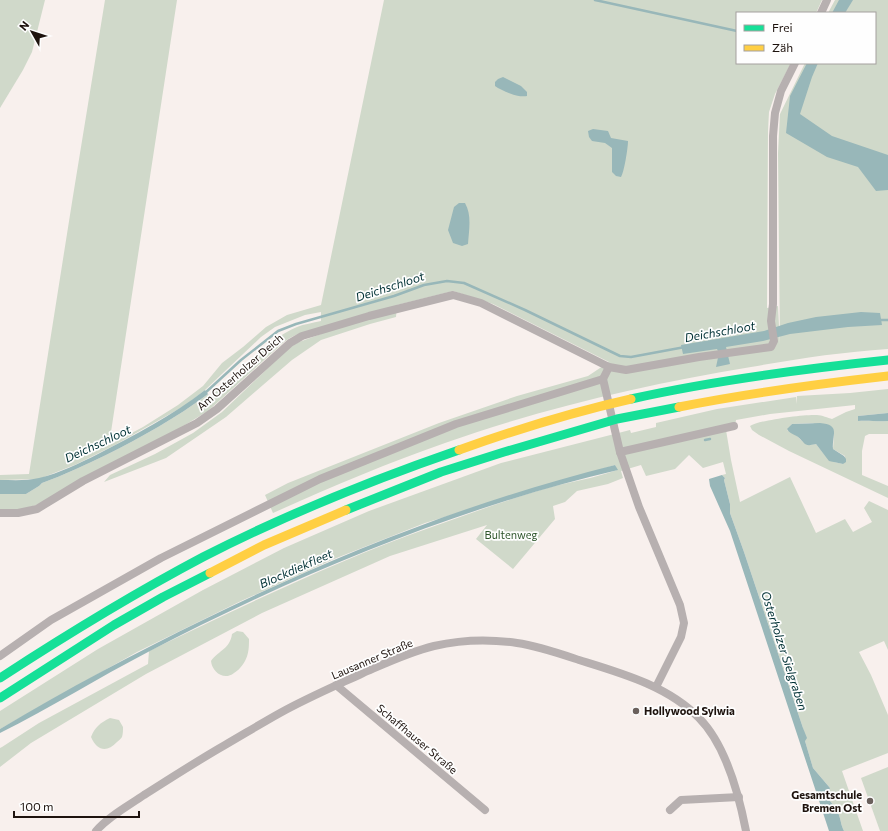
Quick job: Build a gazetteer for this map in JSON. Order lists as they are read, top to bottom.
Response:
{
  "streets": {
    "street": ["Am Osterholzer Deich", "Lausanner Straße", "Schaffhauser Straße"]
  },
  "crossings": [
    ["Lausanner Straße", "Schaffhauser Straße"]
  ],
  "water": ["Deichschloot", "Blockdiekfleet", "Osterholzer Sielgraben"],
  "parks": ["Bultenweg"],
  "places": ["Hollywood Sylwia", "Gesamtschule Bremen Ost"],
  "legend": ["Frei", "Zäh"],
  "scale_bar": "100 m",
  "north": "top left"
}
